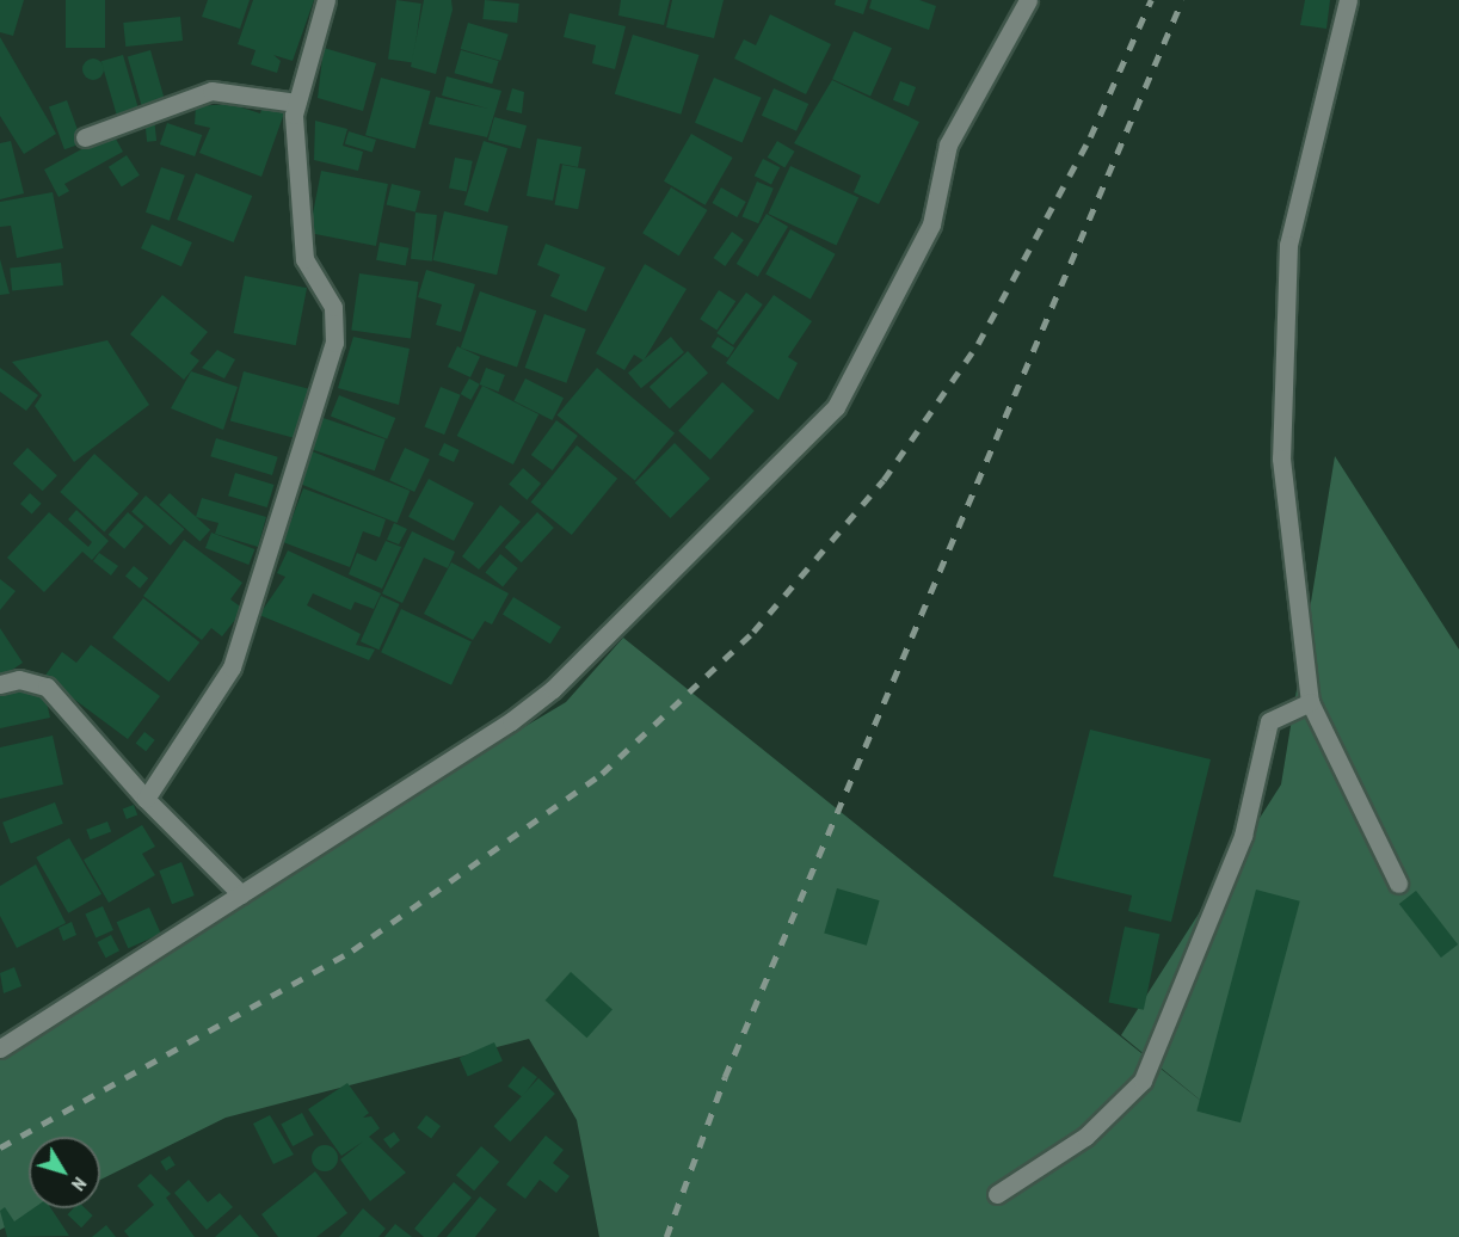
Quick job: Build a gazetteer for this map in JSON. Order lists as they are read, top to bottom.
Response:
{
  "north": "bottom right"
}
